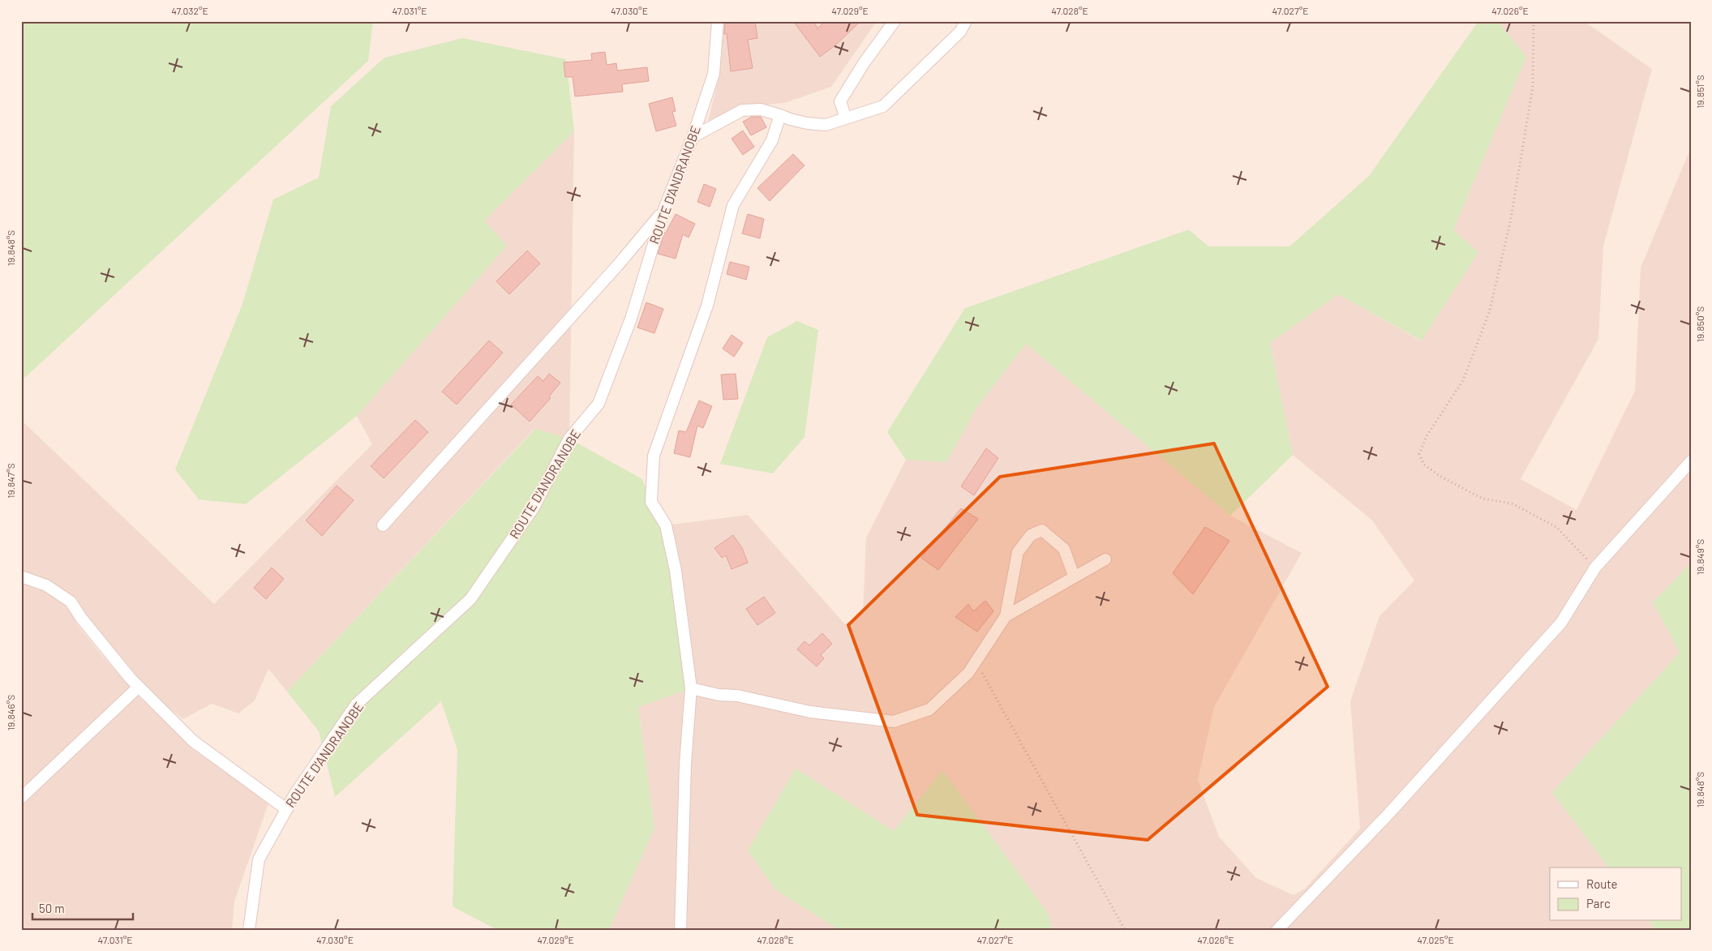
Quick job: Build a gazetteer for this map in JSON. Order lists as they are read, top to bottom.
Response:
{
  "streets": {
    "street": ["ROUTE D'ANDRANOBE"]
  },
  "legend": ["Route", "Parc"],
  "scale_bar": "50 m",
  "coordinates": [
    "47.032°E",
    "47.031°E",
    "47.030°E",
    "47.029°E",
    "47.028°E",
    "47.027°E",
    "47.026°E",
    "19.851°S",
    "19.848°S",
    "19.850°S",
    "19.847°S",
    "19.849°S",
    "19.846°S",
    "47.025°E"
  ]
}
